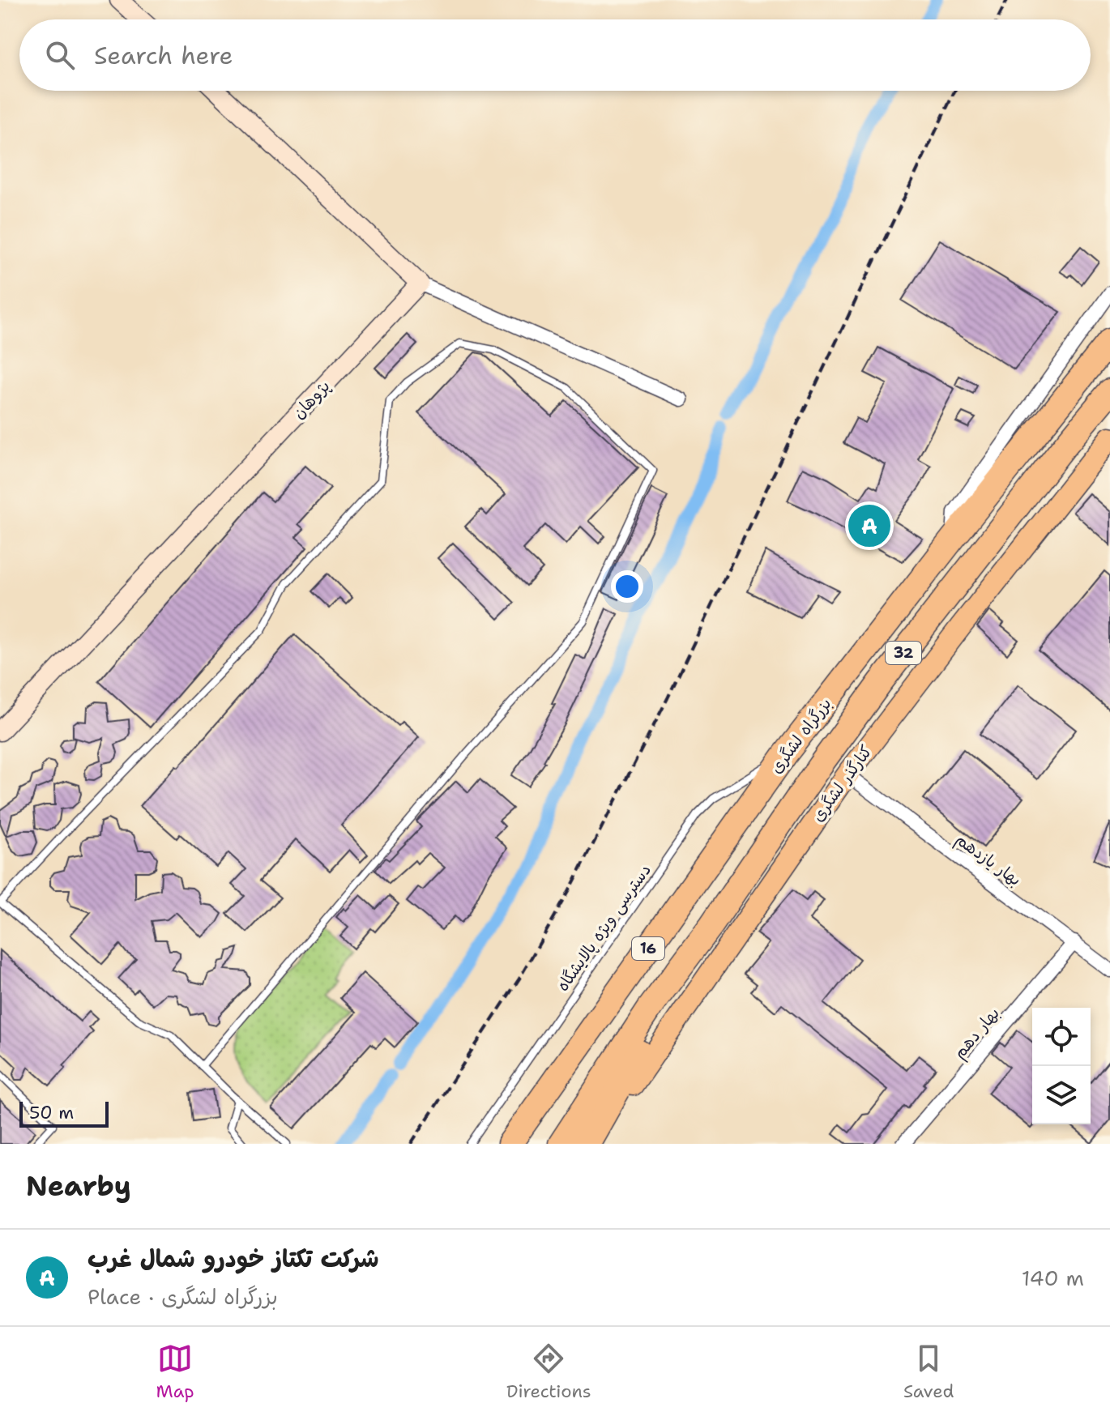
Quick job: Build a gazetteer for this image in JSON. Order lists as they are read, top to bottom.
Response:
{
  "streets": {
    "highway": ["32", "بزرگراه لشگری", "16"],
    "main road": ["پژوهان", "کنارگذر لشگری"],
    "street": ["بهار یازدهم", "بهار دهم"],
    "lane": ["دسترسی ویژه پالایشگاه"]
  },
  "crossings": [
    ["بزرگراه لشگری", "دسترسی ویژه پالایشگاه"],
    ["کنارگذر لشگری", "بهار یازدهم"],
    ["بهار یازدهم", "بهار دهم"]
  ],
  "scale_bar": "50 m",
  "page": {
    "search": "Search here",
    "pins": "A",
    "scale": "50 m",
    "heading": "Nearby",
    "list": [
      {
        "mark": "A",
        "name": "شرکت تکتاز خودرو شمال غرب",
        "note": "Place · بزرگراه لشگری",
        "value": "140 m"
      }
    ],
    "nav": ["Map", "Directions", "Saved"]
  }
}
